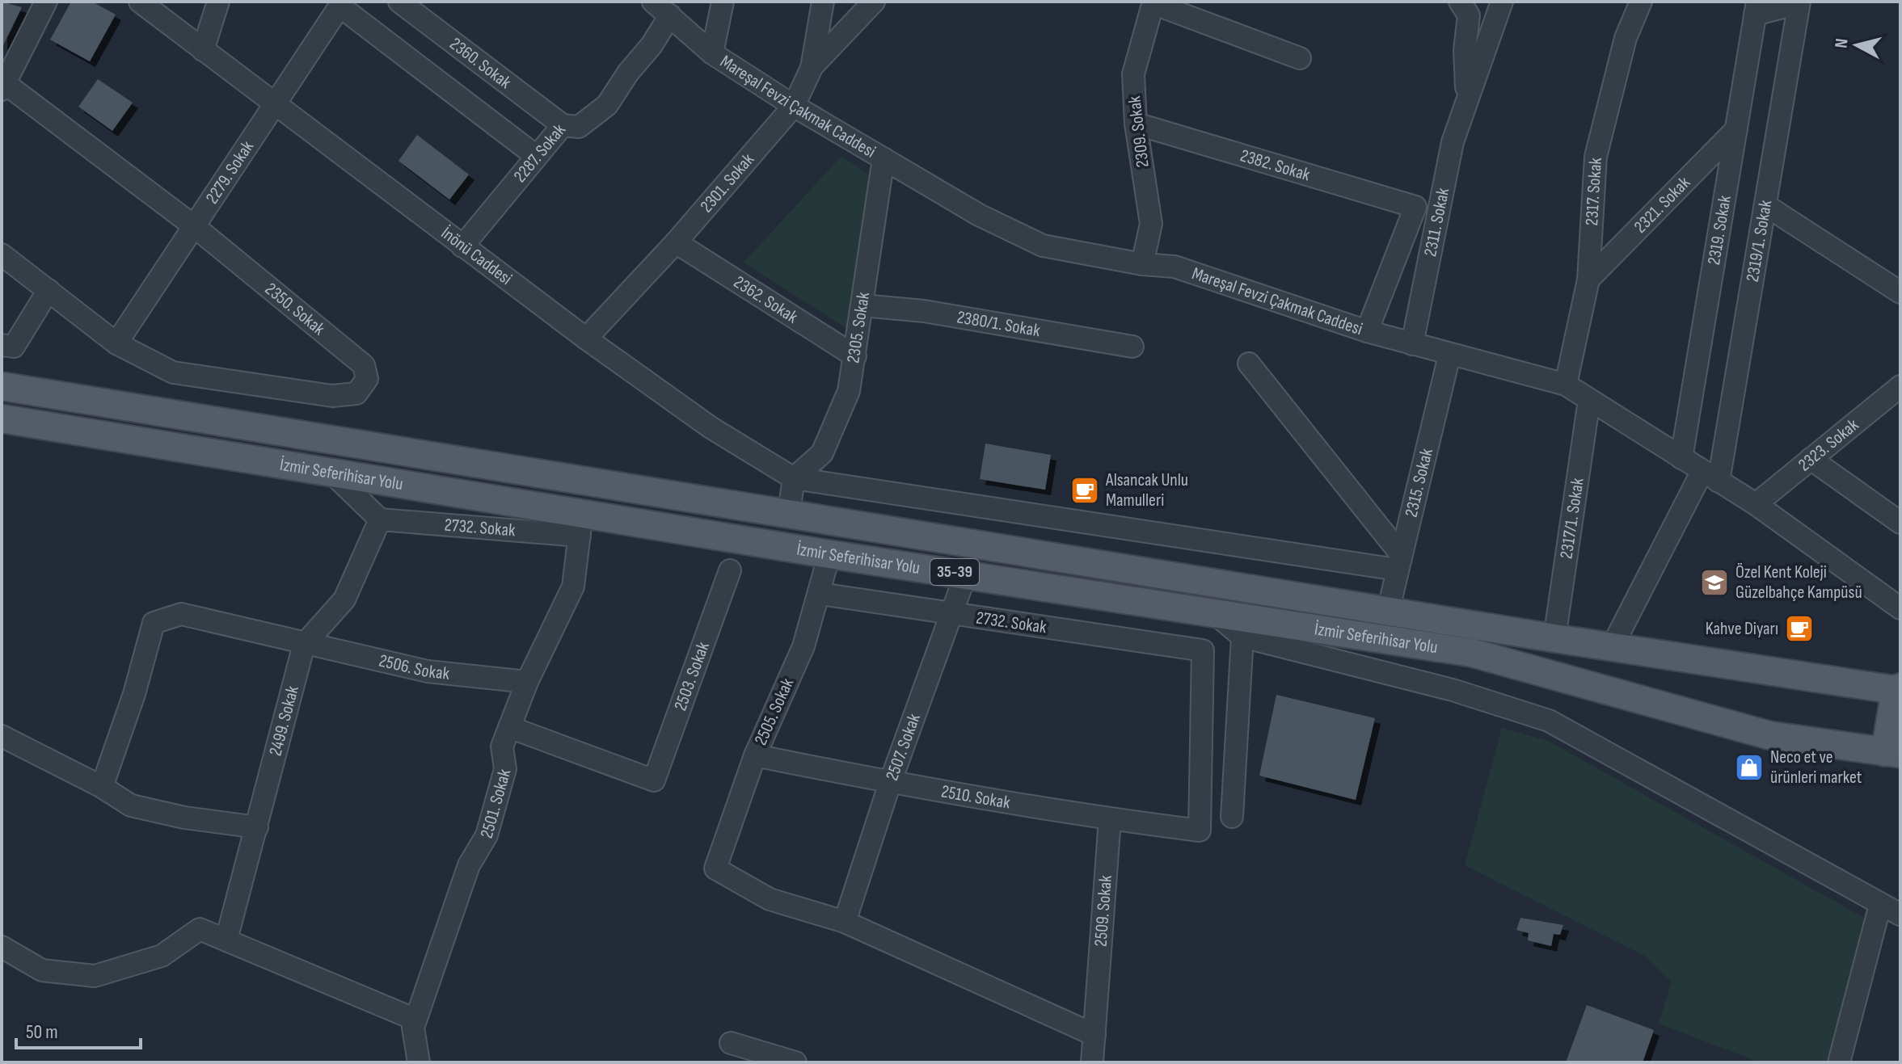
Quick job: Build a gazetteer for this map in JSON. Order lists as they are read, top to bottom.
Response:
{
  "streets": {
    "main road": ["İzmir Seferihisar Yolu", "35-39"],
    "street": [
      "2360. Sokak",
      "Mareşal Fevzi Çakmak Caddesi",
      "2309. Sokak",
      "2287. Sokak",
      "2382. Sokak",
      "2279. Sokak",
      "2301. Sokak",
      "2317. Sokak",
      "2321. Sokak",
      "2311. Sokak",
      "2319. Sokak",
      "2319/1. Sokak",
      "İnönü Caddesi",
      "2362. Sokak",
      "2350. Sokak",
      "2380/1. Sokak",
      "2305. Sokak",
      "2323. Sokak",
      "2315. Sokak",
      "2317/1. Sokak",
      "2732. Sokak",
      "2506. Sokak",
      "2503. Sokak",
      "2505. Sokak",
      "2499. Sokak",
      "2507. Sokak",
      "2510. Sokak",
      "2501. Sokak",
      "2509. Sokak"
    ]
  },
  "crossings": [
    ["2360. Sokak", "2287. Sokak"],
    ["Mareşal Fevzi Çakmak Caddesi", "2309. Sokak"],
    ["Mareşal Fevzi Çakmak Caddesi", "2287. Sokak"],
    ["Mareşal Fevzi Çakmak Caddesi", "2301. Sokak"],
    ["Mareşal Fevzi Çakmak Caddesi", "2317. Sokak"],
    ["Mareşal Fevzi Çakmak Caddesi", "2311. Sokak"],
    ["Mareşal Fevzi Çakmak Caddesi", "2319. Sokak"],
    ["Mareşal Fevzi Çakmak Caddesi", "2319/1. Sokak"],
    ["Mareşal Fevzi Çakmak Caddesi", "2305. Sokak"],
    ["Mareşal Fevzi Çakmak Caddesi", "2323. Sokak"],
    ["Mareşal Fevzi Çakmak Caddesi", "2315. Sokak"],
    ["Mareşal Fevzi Çakmak Caddesi", "2317/1. Sokak"],
    ["2309. Sokak", "2382. Sokak"],
    ["2287. Sokak", "İnönü Caddesi"],
    ["2382. Sokak", "2311. Sokak"],
    ["2279. Sokak", "İnönü Caddesi"],
    ["2279. Sokak", "2350. Sokak"],
    ["2301. Sokak", "İnönü Caddesi"],
    ["2301. Sokak", "2362. Sokak"],
    ["2317. Sokak", "2321. Sokak"],
    ["2321. Sokak", "2319. Sokak"],
    ["2319/1. Sokak", "İzmir Seferihisar Yolu"],
    ["İnönü Caddesi", "2305. Sokak"],
    ["2362. Sokak", "2305. Sokak"],
    ["2380/1. Sokak", "2305. Sokak"],
    ["İzmir Seferihisar Yolu", "2315. Sokak"],
    ["İzmir Seferihisar Yolu", "2317/1. Sokak"],
    ["İzmir Seferihisar Yolu", "2732. Sokak"],
    ["İzmir Seferihisar Yolu", "2505. Sokak"],
    ["İzmir Seferihisar Yolu", "2507. Sokak"],
    ["İzmir Seferihisar Yolu", "2501. Sokak"],
    ["2732. Sokak", "2505. Sokak"],
    ["2732. Sokak", "2499. Sokak"],
    ["2732. Sokak", "2507. Sokak"],
    ["2732. Sokak", "2510. Sokak"],
    ["2732. Sokak", "2501. Sokak"],
    ["2506. Sokak", "2499. Sokak"],
    ["2506. Sokak", "2501. Sokak"],
    ["2503. Sokak", "2501. Sokak"],
    ["2505. Sokak", "2507. Sokak"],
    ["2505. Sokak", "2510. Sokak"],
    ["2507. Sokak", "2510. Sokak"],
    ["2510. Sokak", "2509. Sokak"]
  ],
  "places": {
    "cafe": ["Alsancak Unlu Mamulleri", "Kahve Diyarı"],
    "school or university": ["Özel Kent Koleji Güzelbahçe Kampüsü"],
    "shop": ["Neco et ve ürünleri market"]
  },
  "scale_bar": "50 m",
  "north": "left"
}
